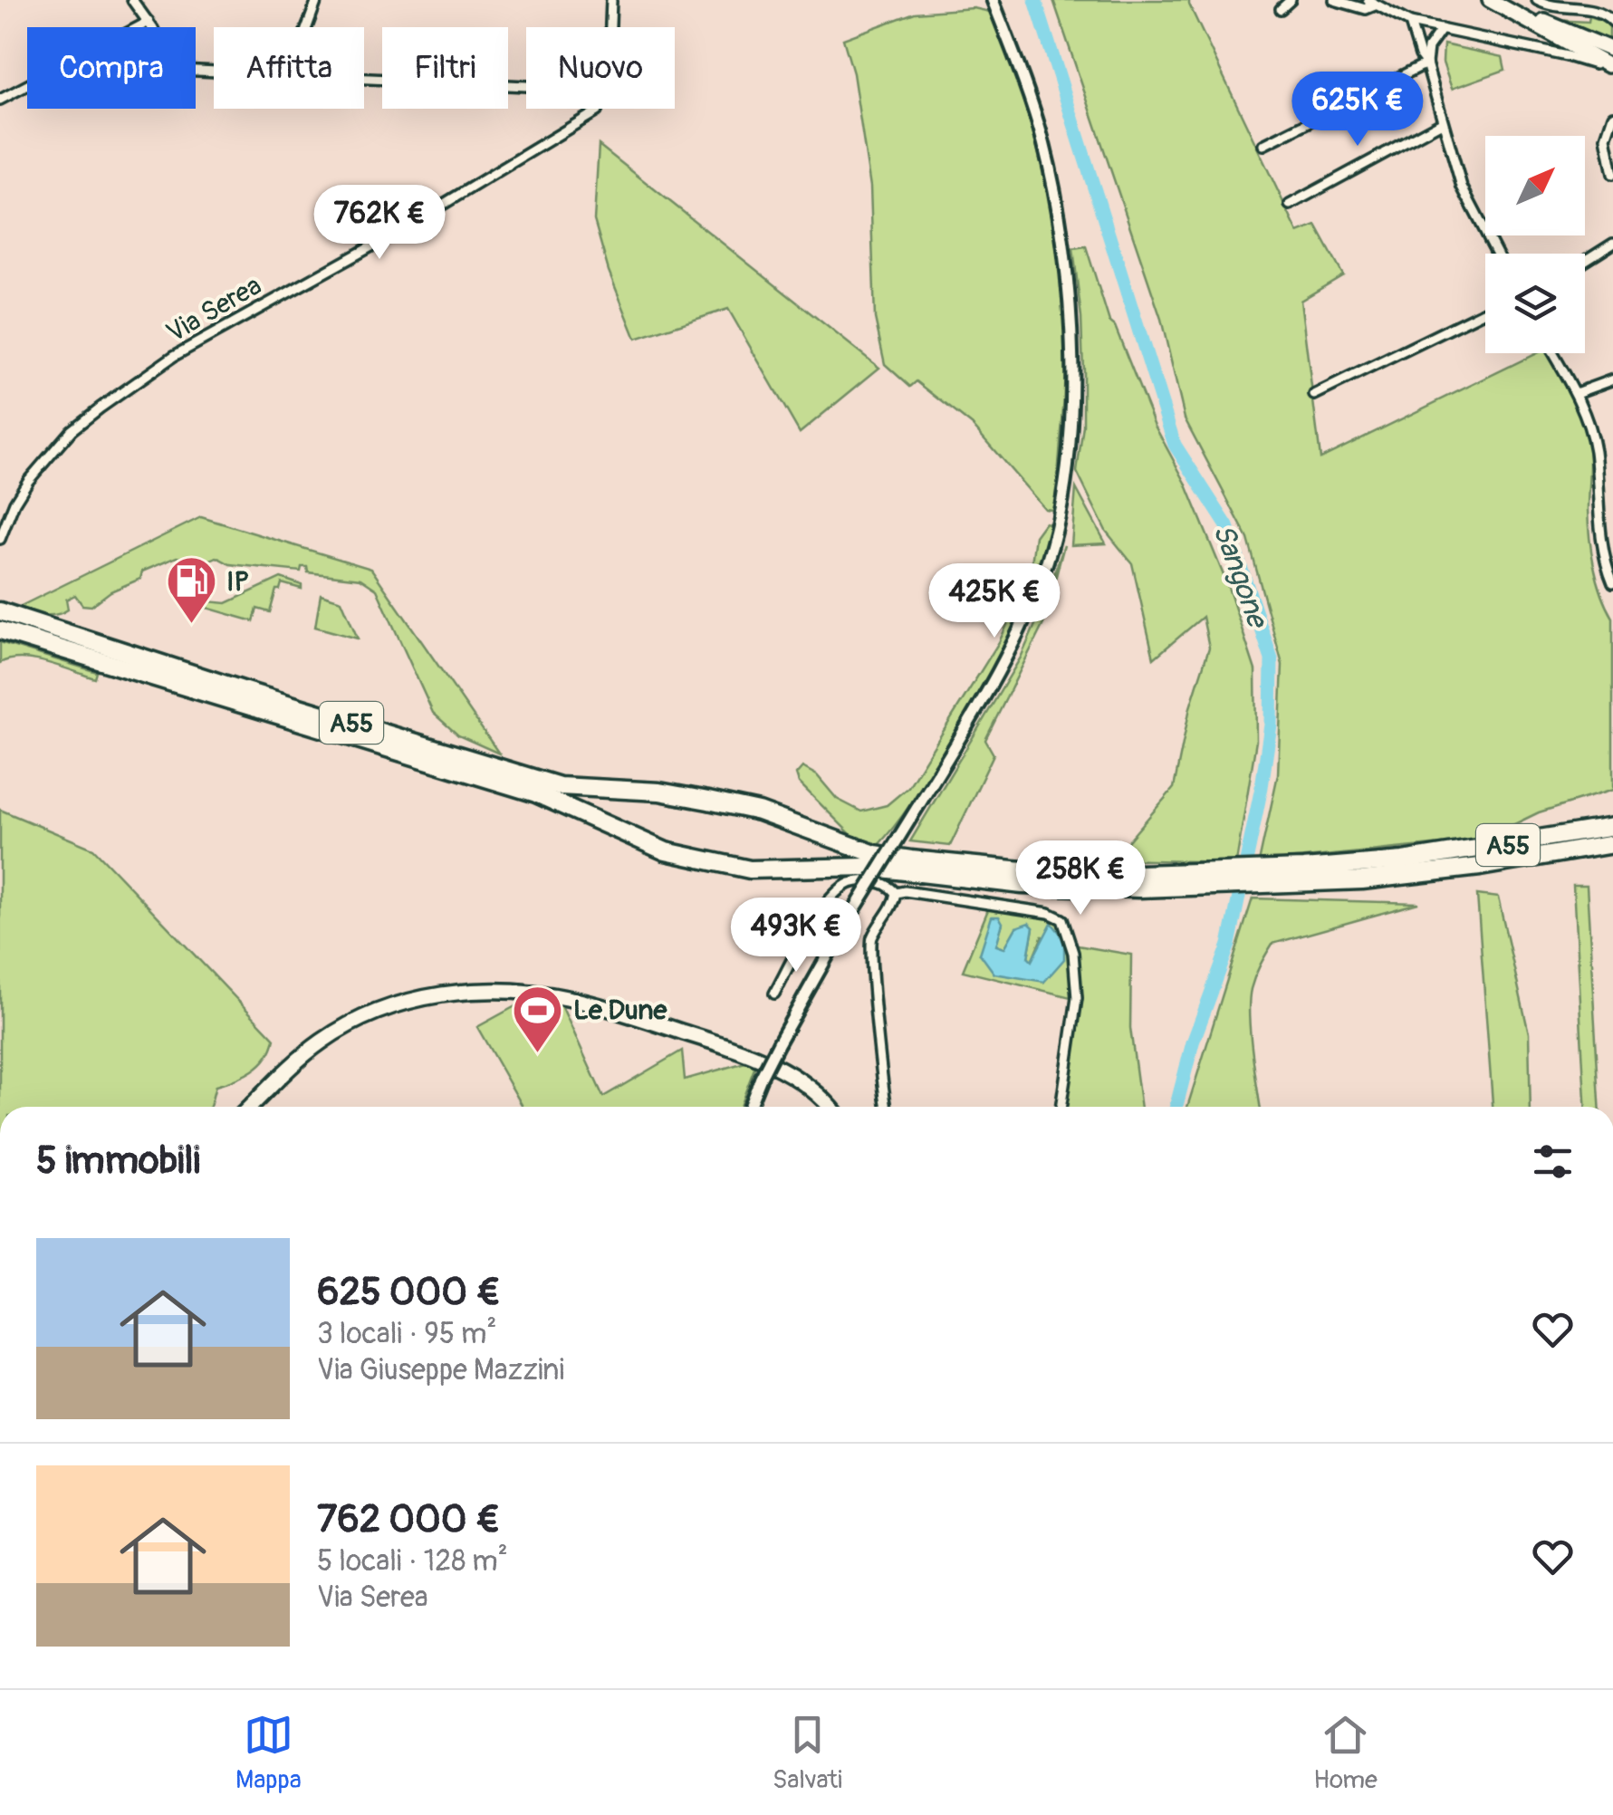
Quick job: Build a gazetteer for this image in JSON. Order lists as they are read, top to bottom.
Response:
{
  "streets": {
    "highway": ["A55"],
    "street": ["Via Serea"]
  },
  "water": ["Sangone"],
  "places": {
    "fuel station": ["IP"],
    "sports": ["Le Dune"]
  },
  "north": "top right",
  "page": {
    "chip": [
      "Compra",
      "Affitta",
      "Filtri",
      "Nuovo"
    ],
    "price": [
      "625K €",
      "762K €",
      "425K €",
      "258K €",
      "493K €"
    ],
    "heading": "5 immobili",
    "list": [
      {
        "name": "625 000 €",
        "note": "3 locali · 95 m² · Via Giuseppe Mazzini"
      },
      {
        "name": "762 000 €",
        "note": "5 locali · 128 m² · Via Serea"
      }
    ],
    "tabs": ["Mappa", "Salvati", "Home"]
  }
}
